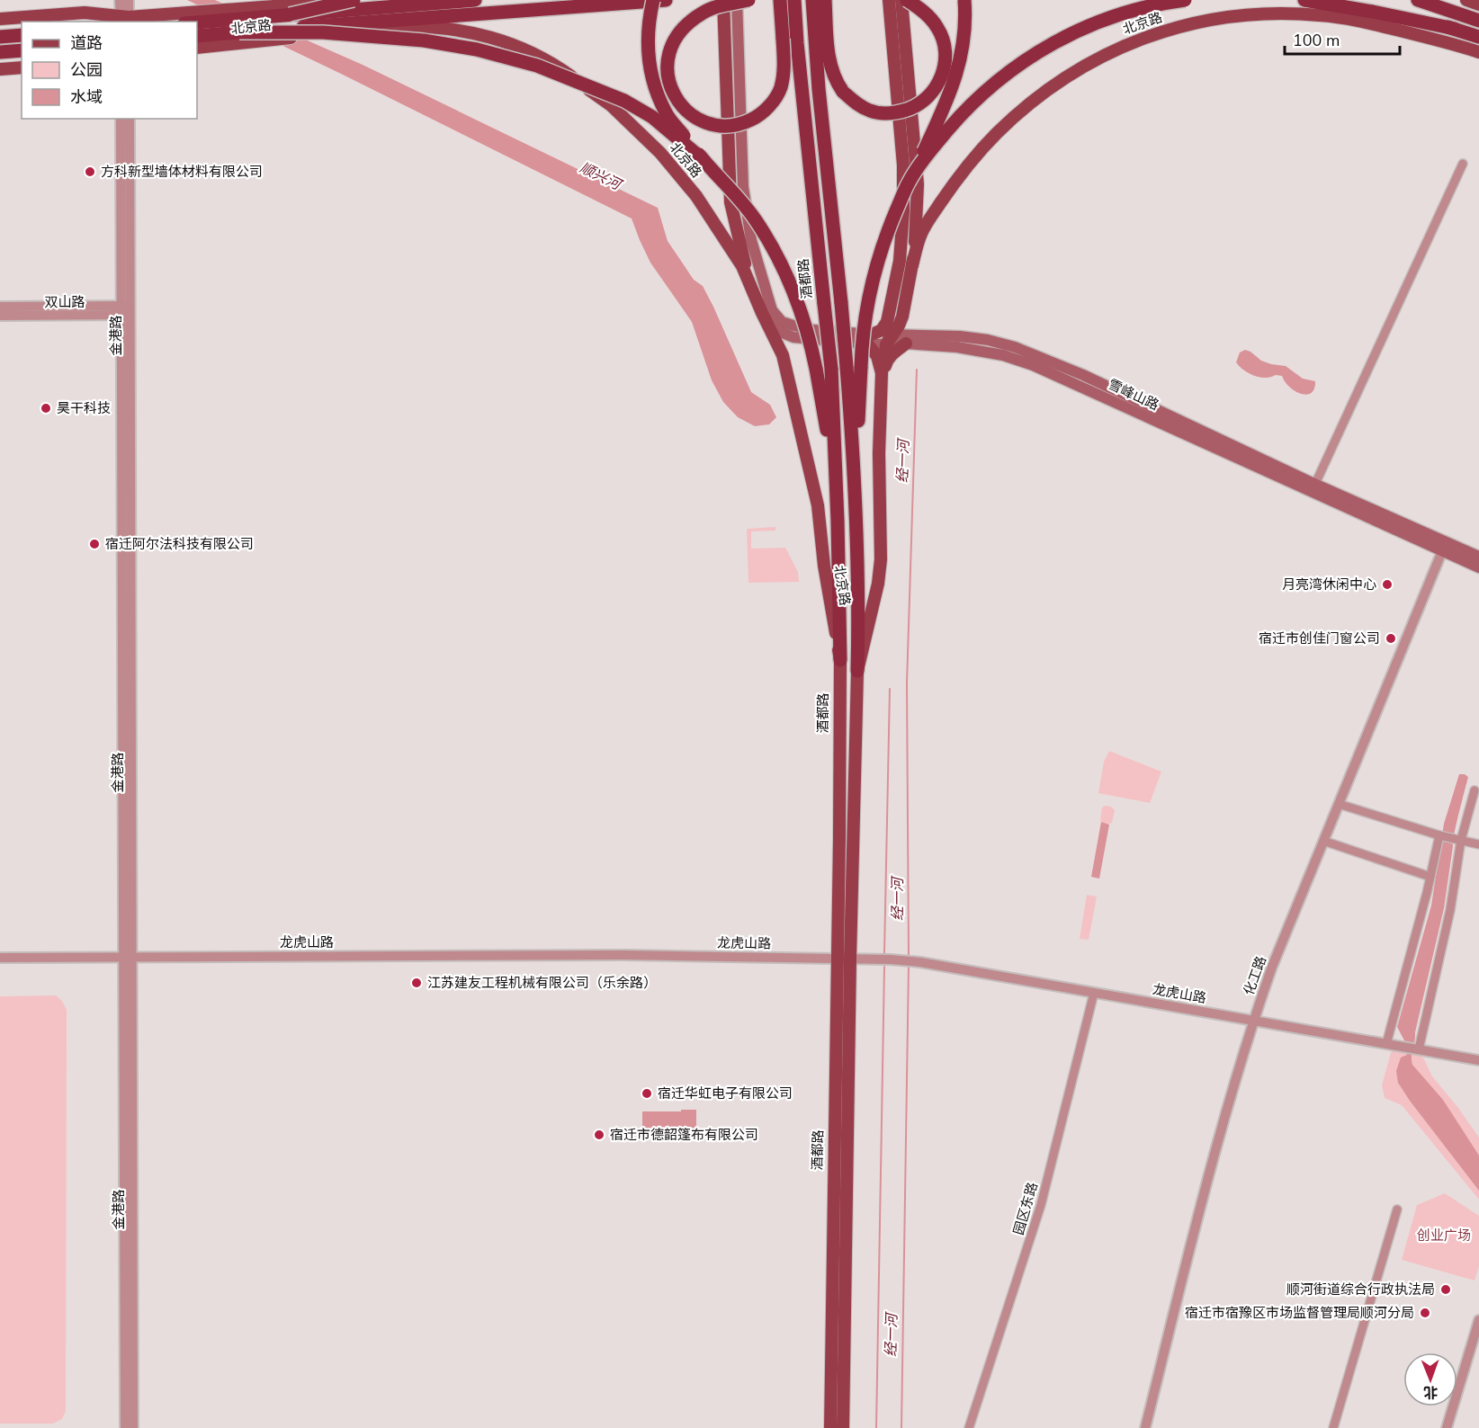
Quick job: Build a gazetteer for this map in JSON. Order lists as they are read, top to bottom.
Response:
{
  "streets": {
    "highway": ["酒都路"],
    "main road": ["北京路", "雪峰山路"],
    "street": [
      "双山路",
      "金港路",
      "龙虎山路",
      "化工路",
      "园区东路"
    ]
  },
  "crossings": [
    ["北京路", "酒都路"],
    ["北京路", "雪峰山路"],
    ["酒都路", "龙虎山路"],
    ["双山路", "金港路"],
    ["金港路", "龙虎山路"],
    ["雪峰山路", "化工路"],
    ["龙虎山路", "化工路"],
    ["龙虎山路", "园区东路"]
  ],
  "water": ["顺兴河", "经一河"],
  "parks": ["创业广场"],
  "places": [
    "方科新型墙体材料有限公司",
    "昊干科技",
    "宿迁阿尔法科技有限公司",
    "月亮湾休闲中心",
    "宿迁市创佳门窗公司",
    "江苏建友工程机械有限公司（乐余路）",
    "宿迁华虹电子有限公司",
    "宿迁市德韶篷布有限公司",
    "顺河街道综合行政执法局",
    "宿迁市宿豫区市场监督管理局顺河分局"
  ],
  "legend": ["道路", "公园", "水域"],
  "scale_bar": "100 m",
  "north": "bottom"
}
